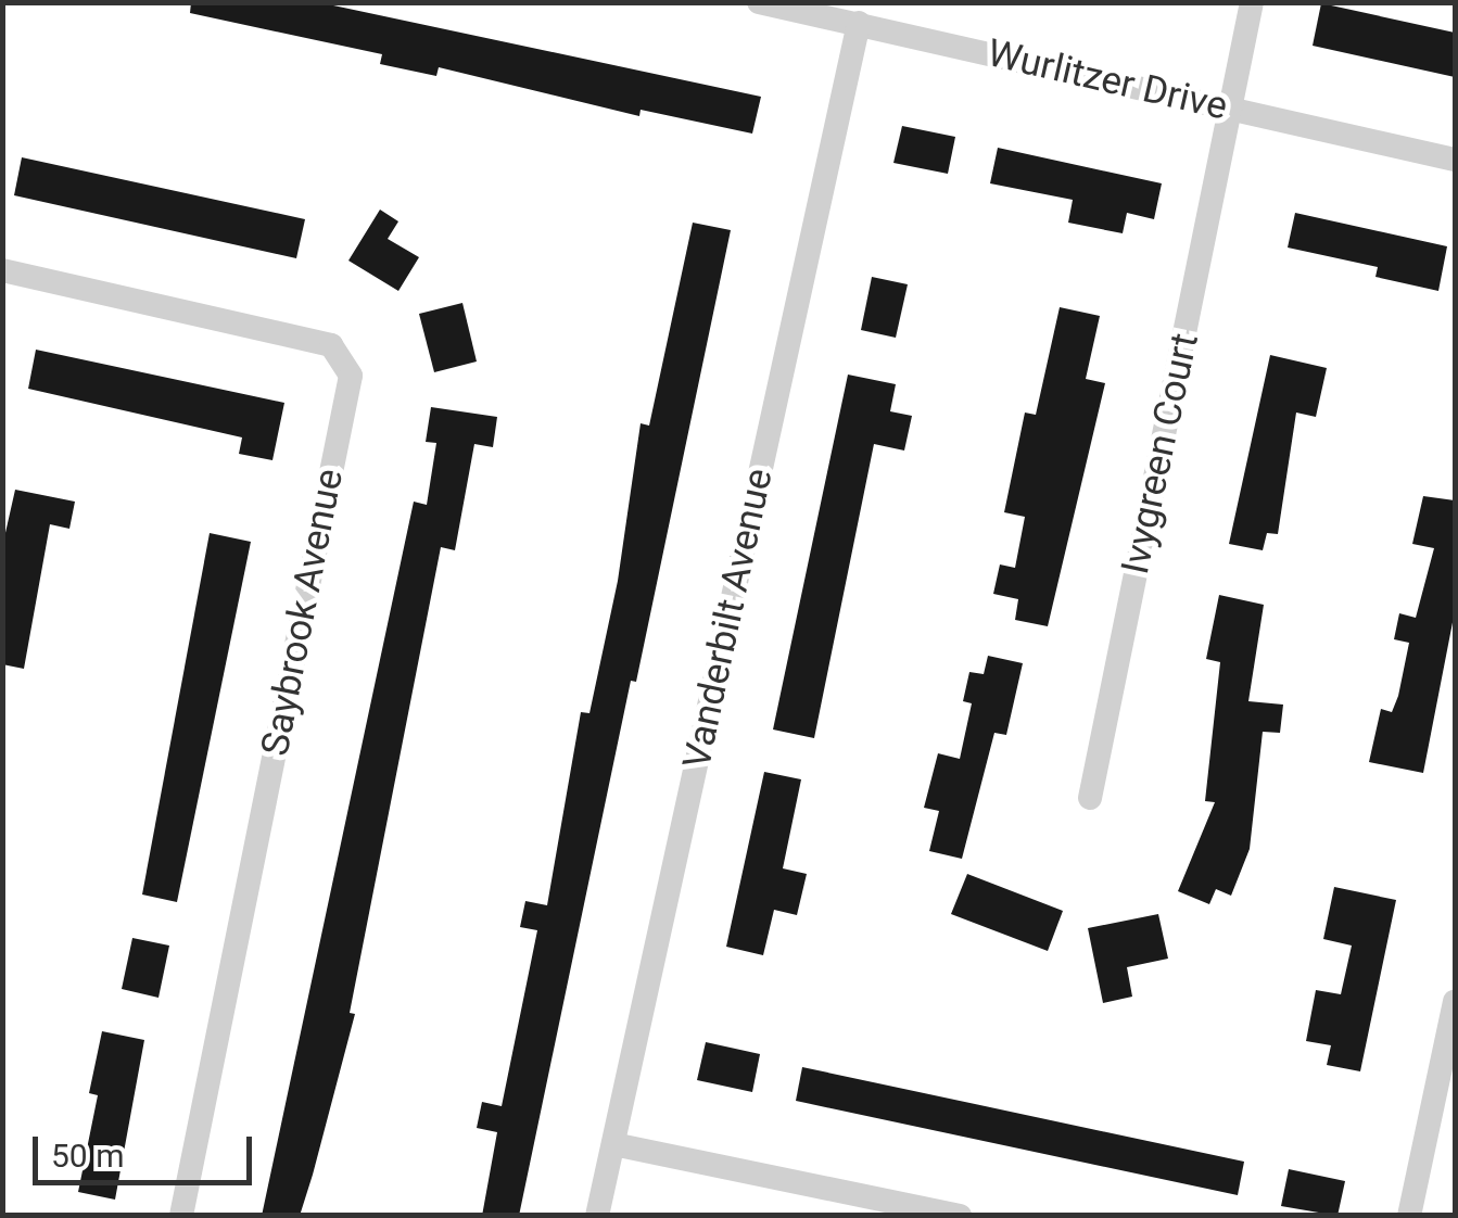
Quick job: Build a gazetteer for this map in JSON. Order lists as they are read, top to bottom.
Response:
{
  "streets": {
    "street": [
      "Wurlitzer Drive",
      "Ivygreen Court",
      "Saybrook Avenue",
      "Vanderbilt Avenue"
    ]
  },
  "crossings": [
    ["Wurlitzer Drive", "Ivygreen Court"],
    ["Wurlitzer Drive", "Vanderbilt Avenue"]
  ],
  "scale_bar": "50 m"
}
